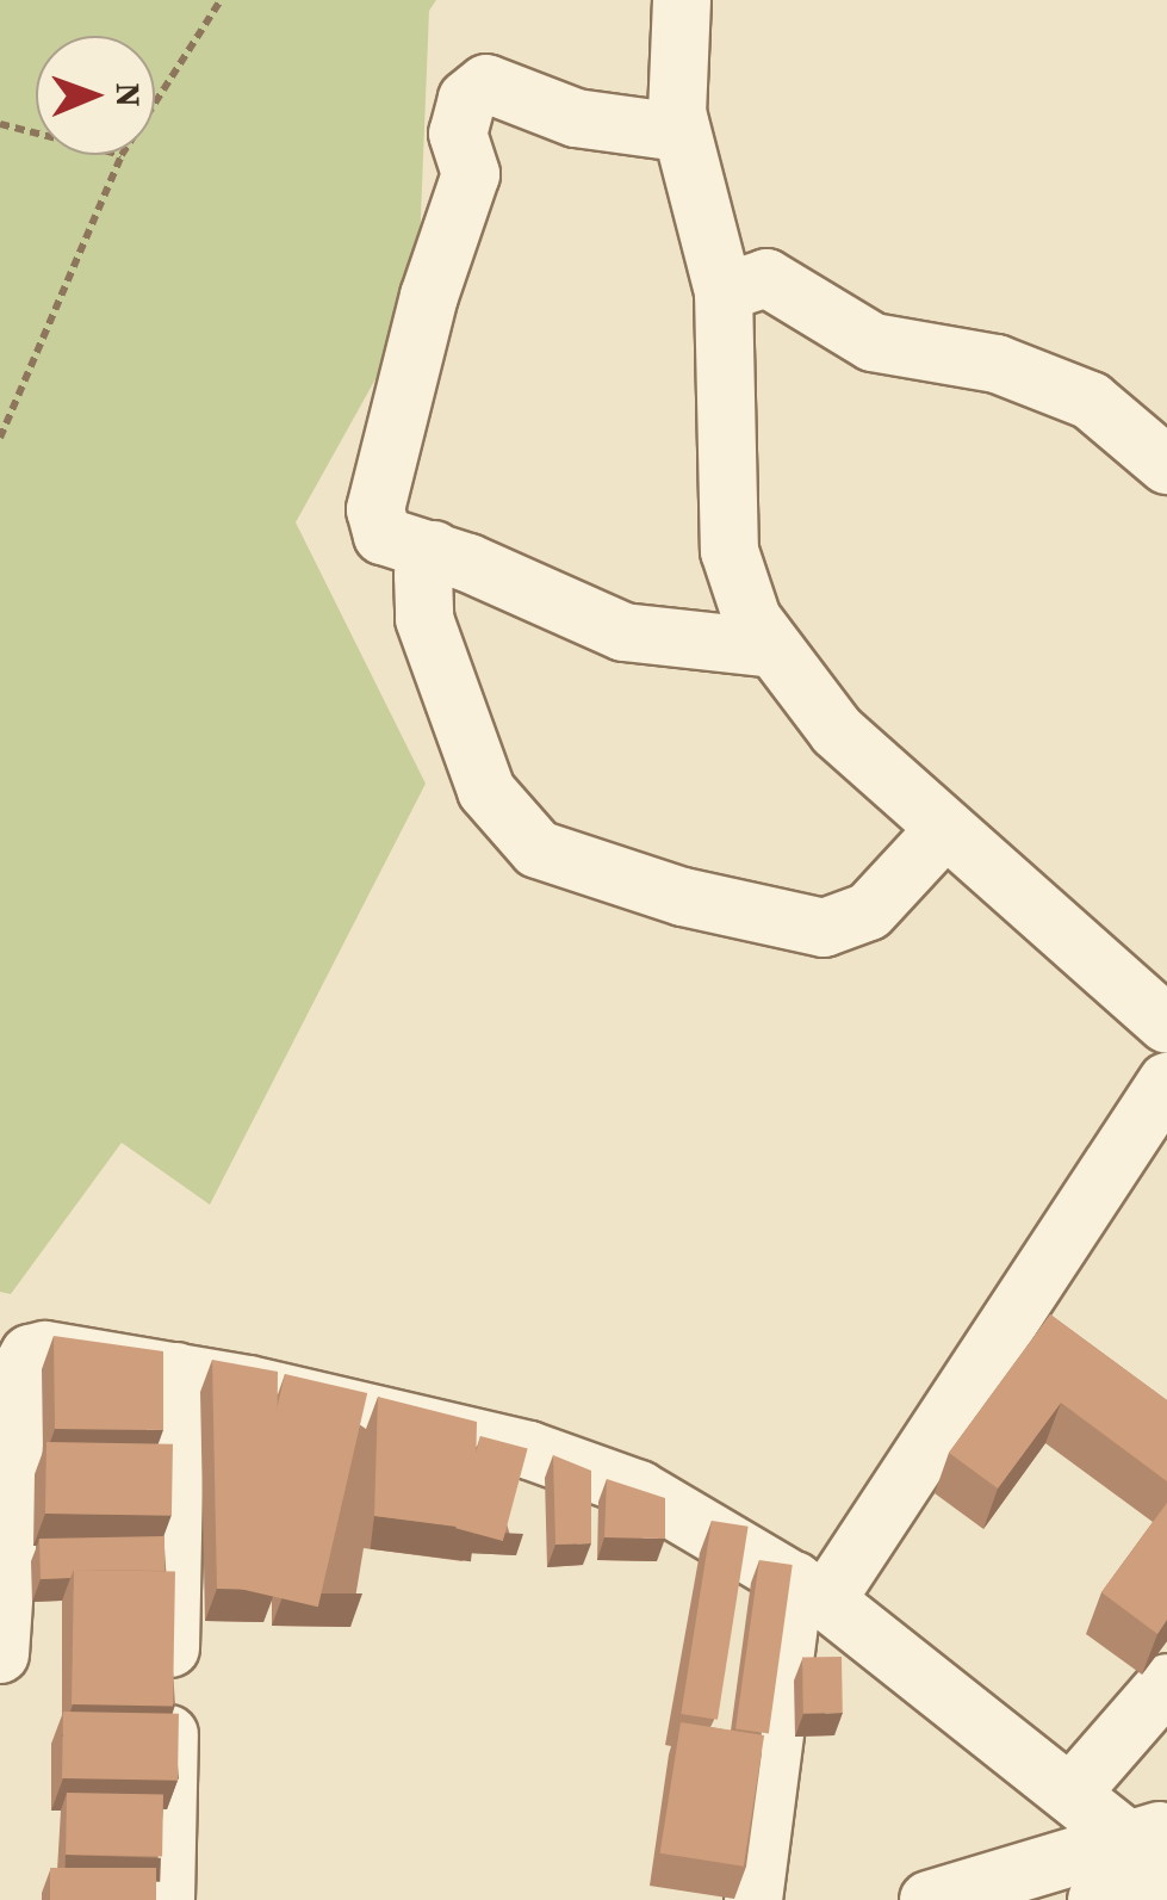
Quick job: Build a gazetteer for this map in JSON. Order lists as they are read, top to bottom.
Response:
{
  "north": "right"
}
